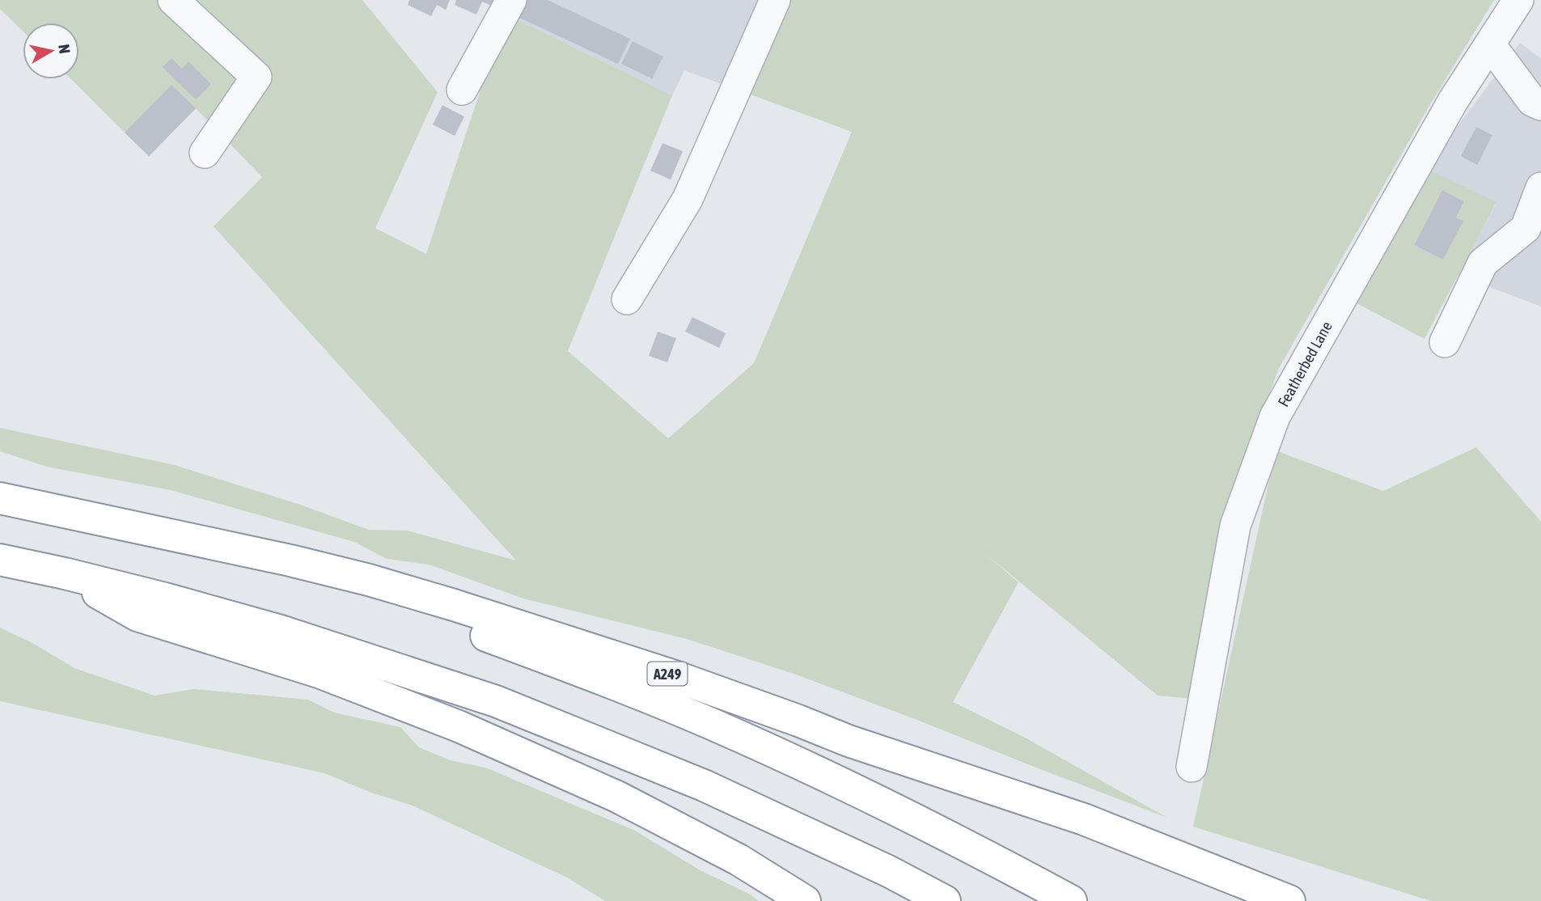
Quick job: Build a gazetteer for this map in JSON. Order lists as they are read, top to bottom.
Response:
{
  "streets": {
    "highway": ["A249"],
    "street": ["Featherbed Lane"]
  },
  "north": "right"
}
